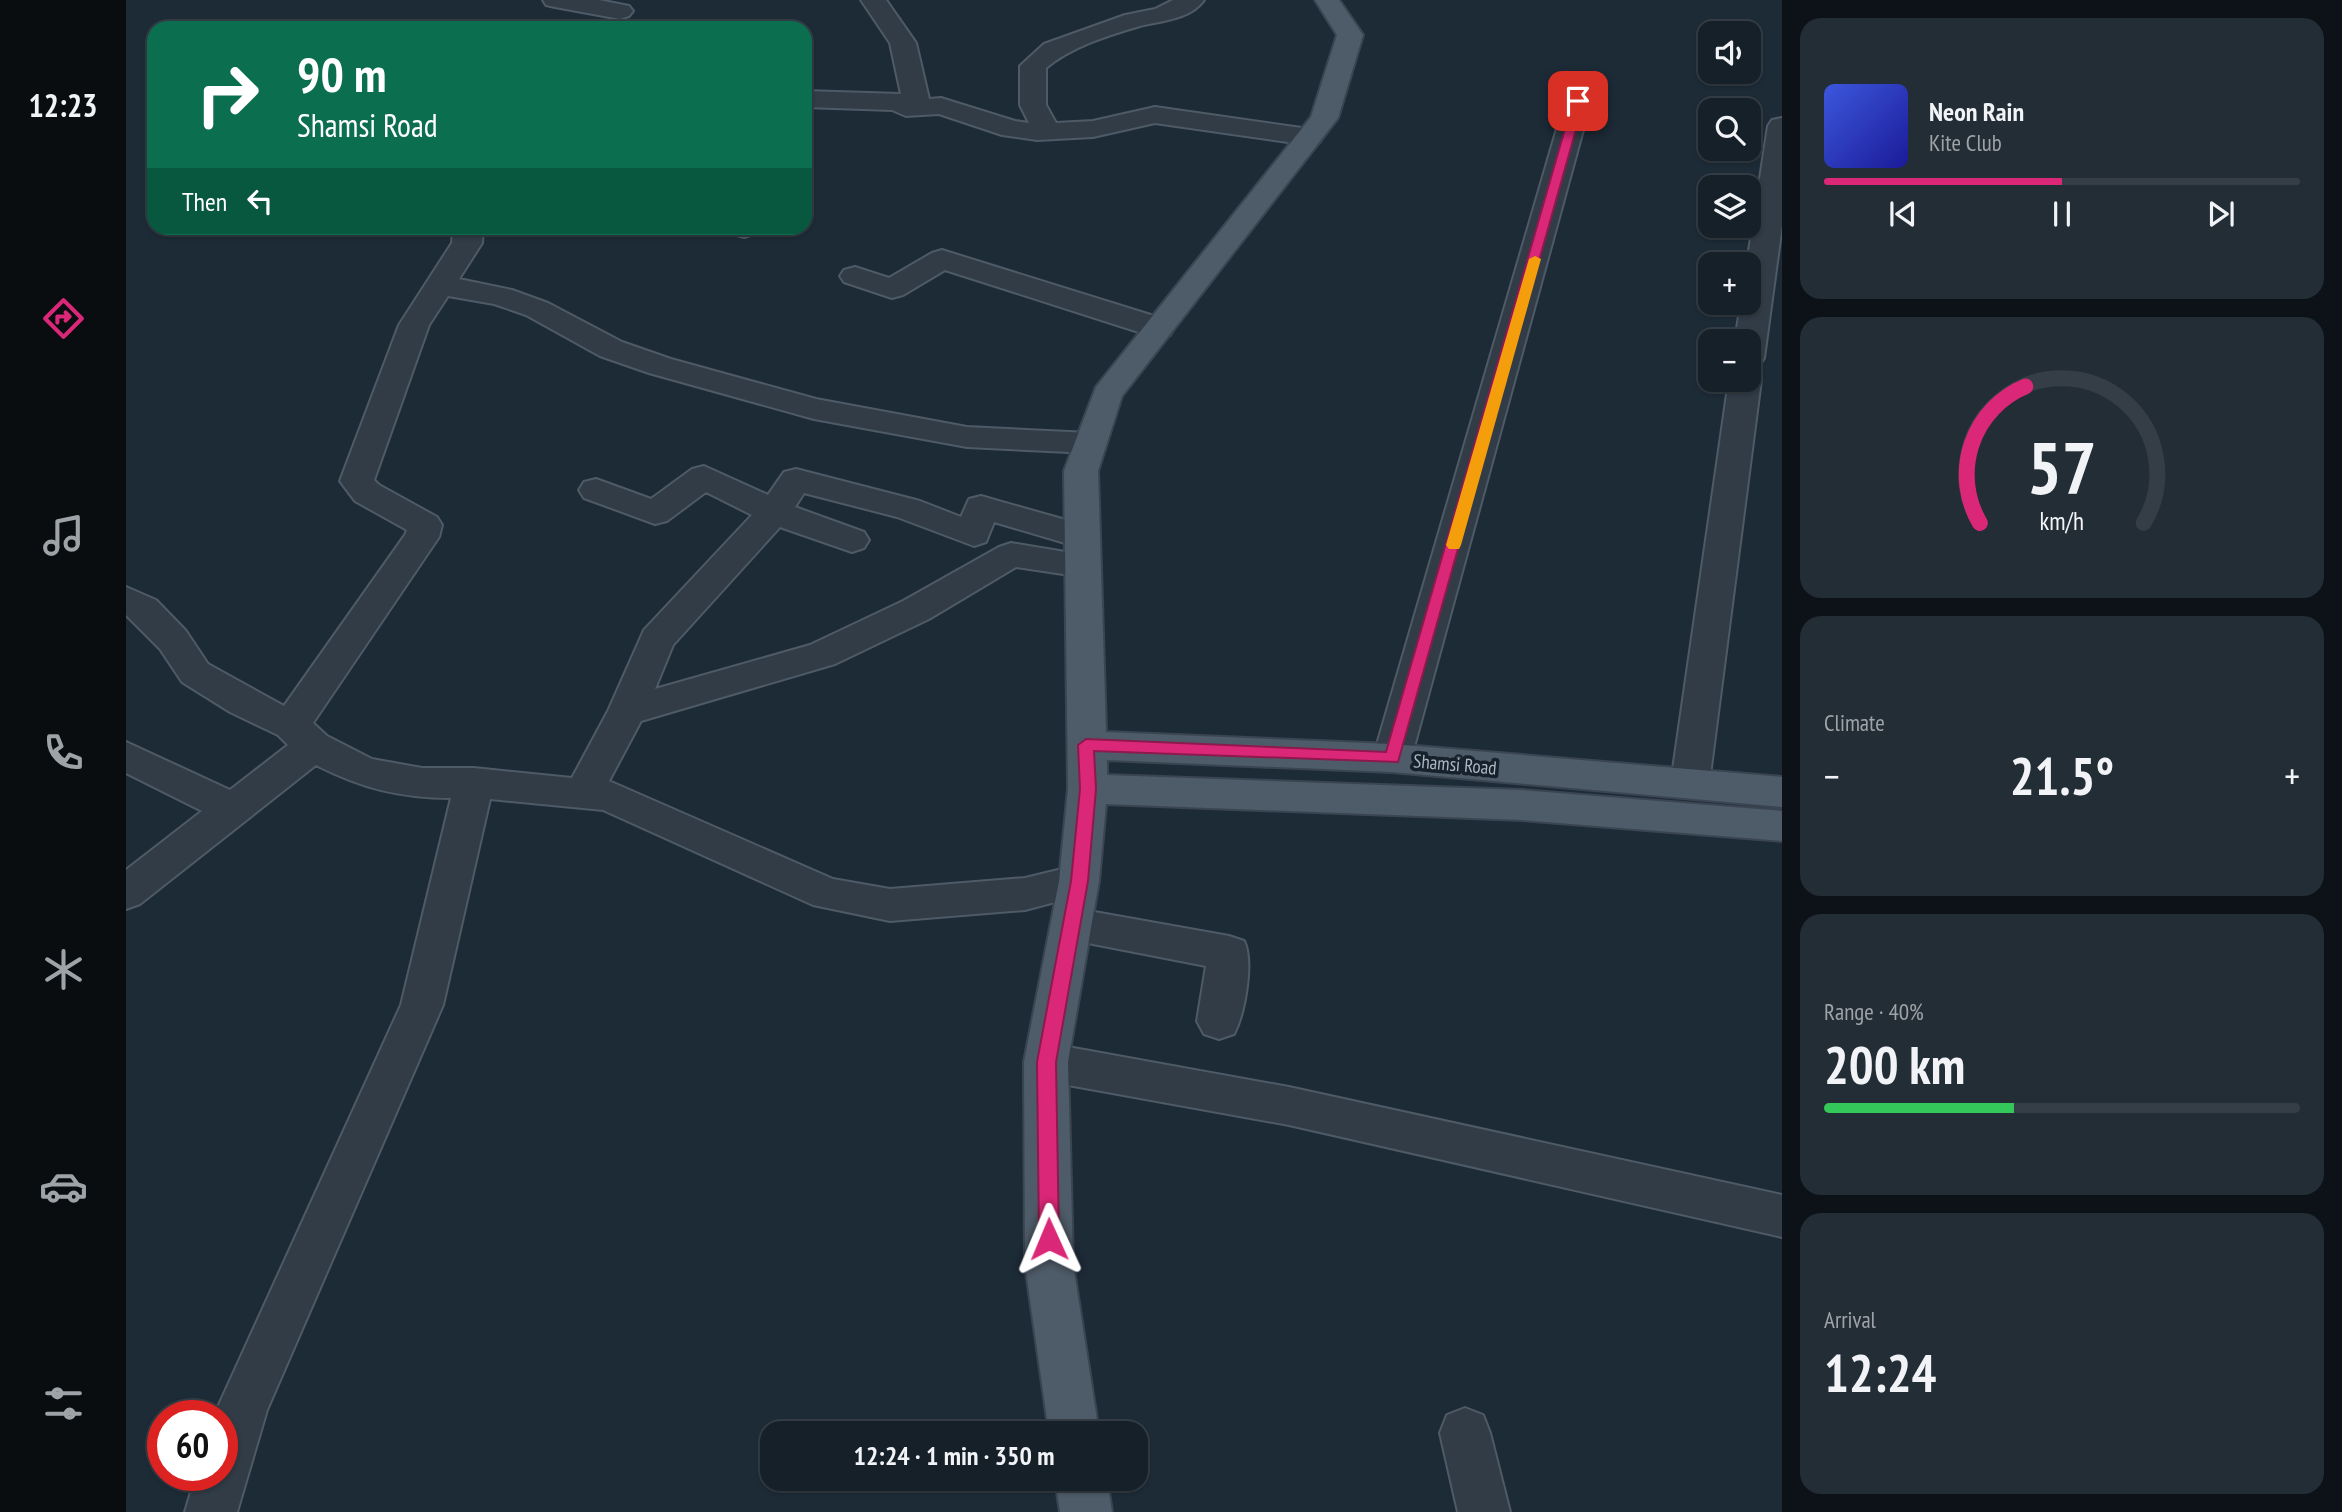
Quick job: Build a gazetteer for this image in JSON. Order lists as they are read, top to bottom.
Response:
{
  "streets": {
    "main road": ["Shamsi Road"]
  },
  "page": {
    "tabs": "12:23",
    "map_buttons": ["+", "−"],
    "turn": ["90 m", "Shamsi Road"],
    "song": ["Neon Rain", "Kite Club"],
    "then": "Then",
    "tile": [
      "Climate",
      ["Range · 40%", "200 km"],
      ["Arrival", "12:24"]
    ],
    "heat": ["−", "21.5°", "+"],
    "limit": "60",
    "trip": "12:24 · 1 min · 350 m",
    "gauge": ["57", "km/h"]
  }
}
